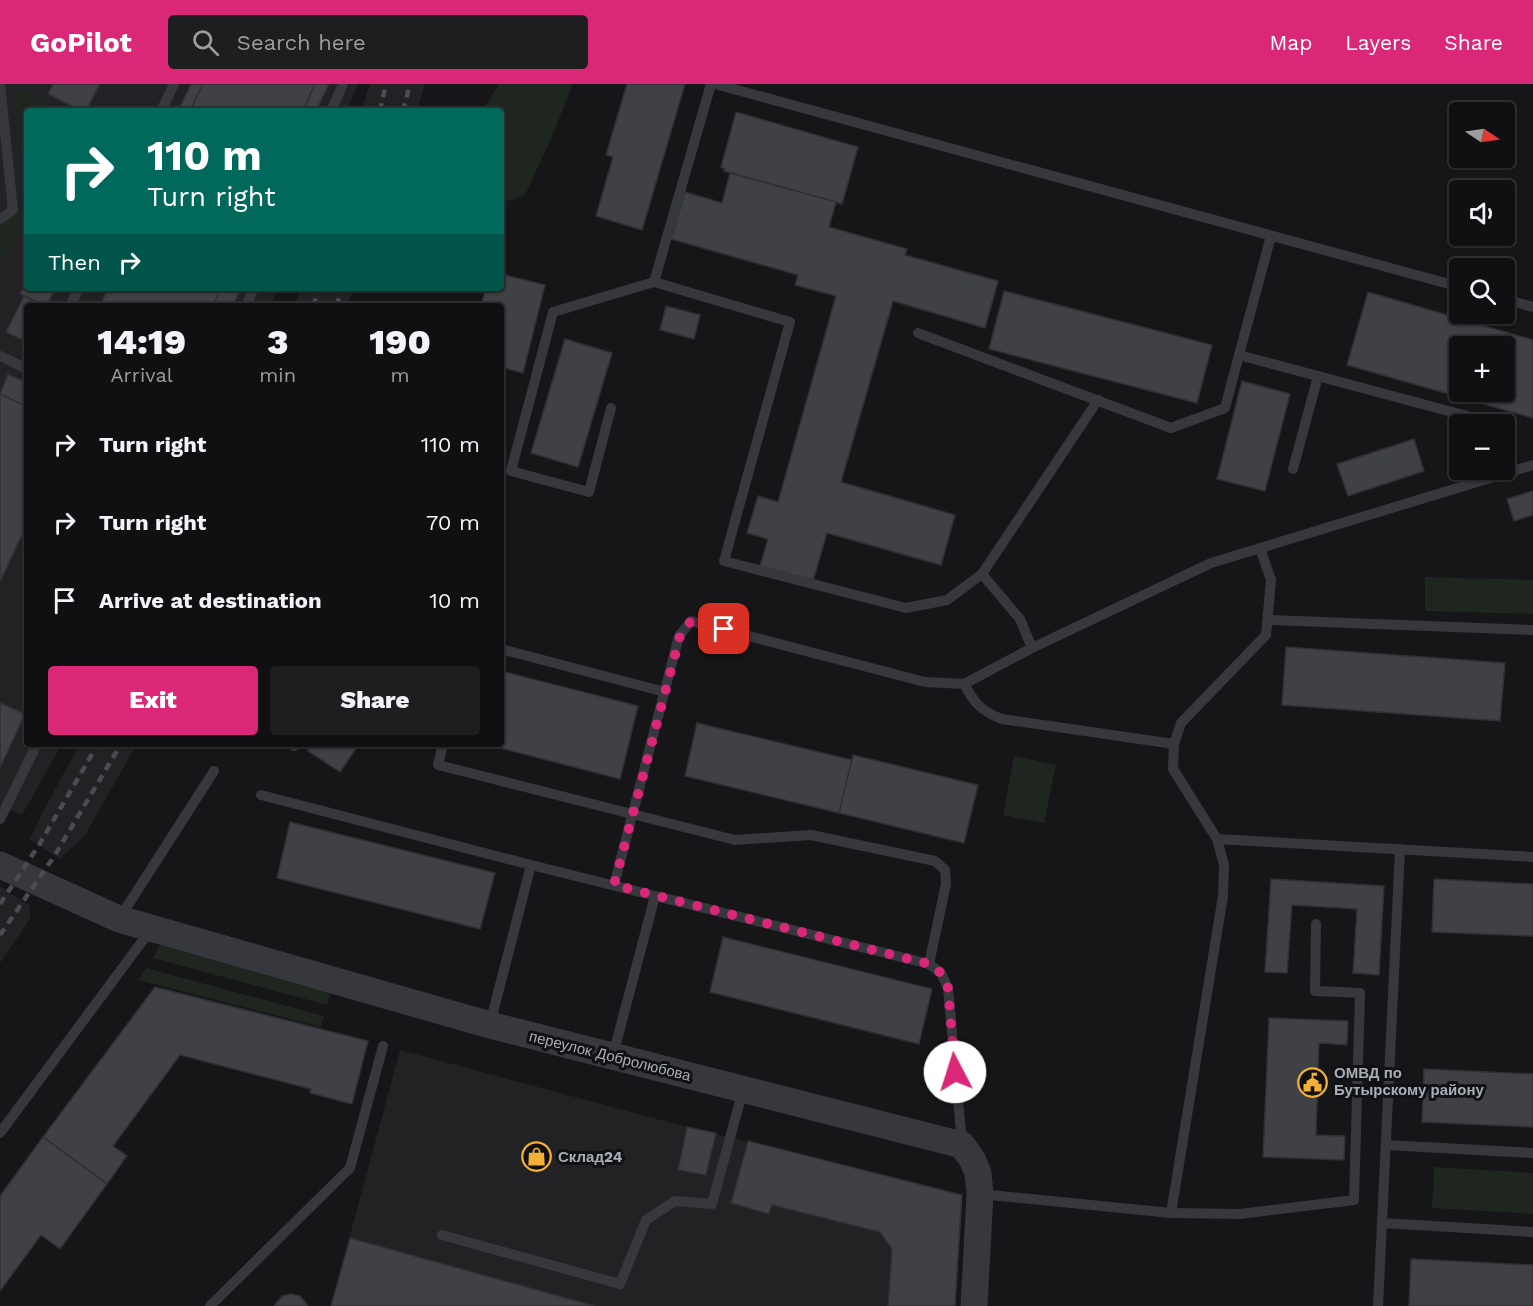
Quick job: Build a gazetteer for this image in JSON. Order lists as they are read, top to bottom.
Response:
{
  "streets": {
    "street": ["переулок Добролюбова"]
  },
  "places": {
    "public building": ["ОМВД по Бутырскому району"],
    "shop": ["Склад24"]
  },
  "north": "right",
  "page": {
    "header": "GoPilot",
    "search": "Search here",
    "nav": ["Map", "Layers", "Share"],
    "map_buttons": ["+", "−"],
    "turn": ["110 m", "Turn right"],
    "then": "Then",
    "eta": [
      "14:19",
      "Arrival",
      "3",
      "min",
      "190",
      "m"
    ],
    "list": [
      {
        "name": "Turn right",
        "value": "110 m"
      },
      {
        "name": "Turn right",
        "value": "70 m"
      },
      {
        "name": "Arrive at destination",
        "value": "10 m"
      }
    ],
    "buttons": ["Exit", "Share"]
  }
}
